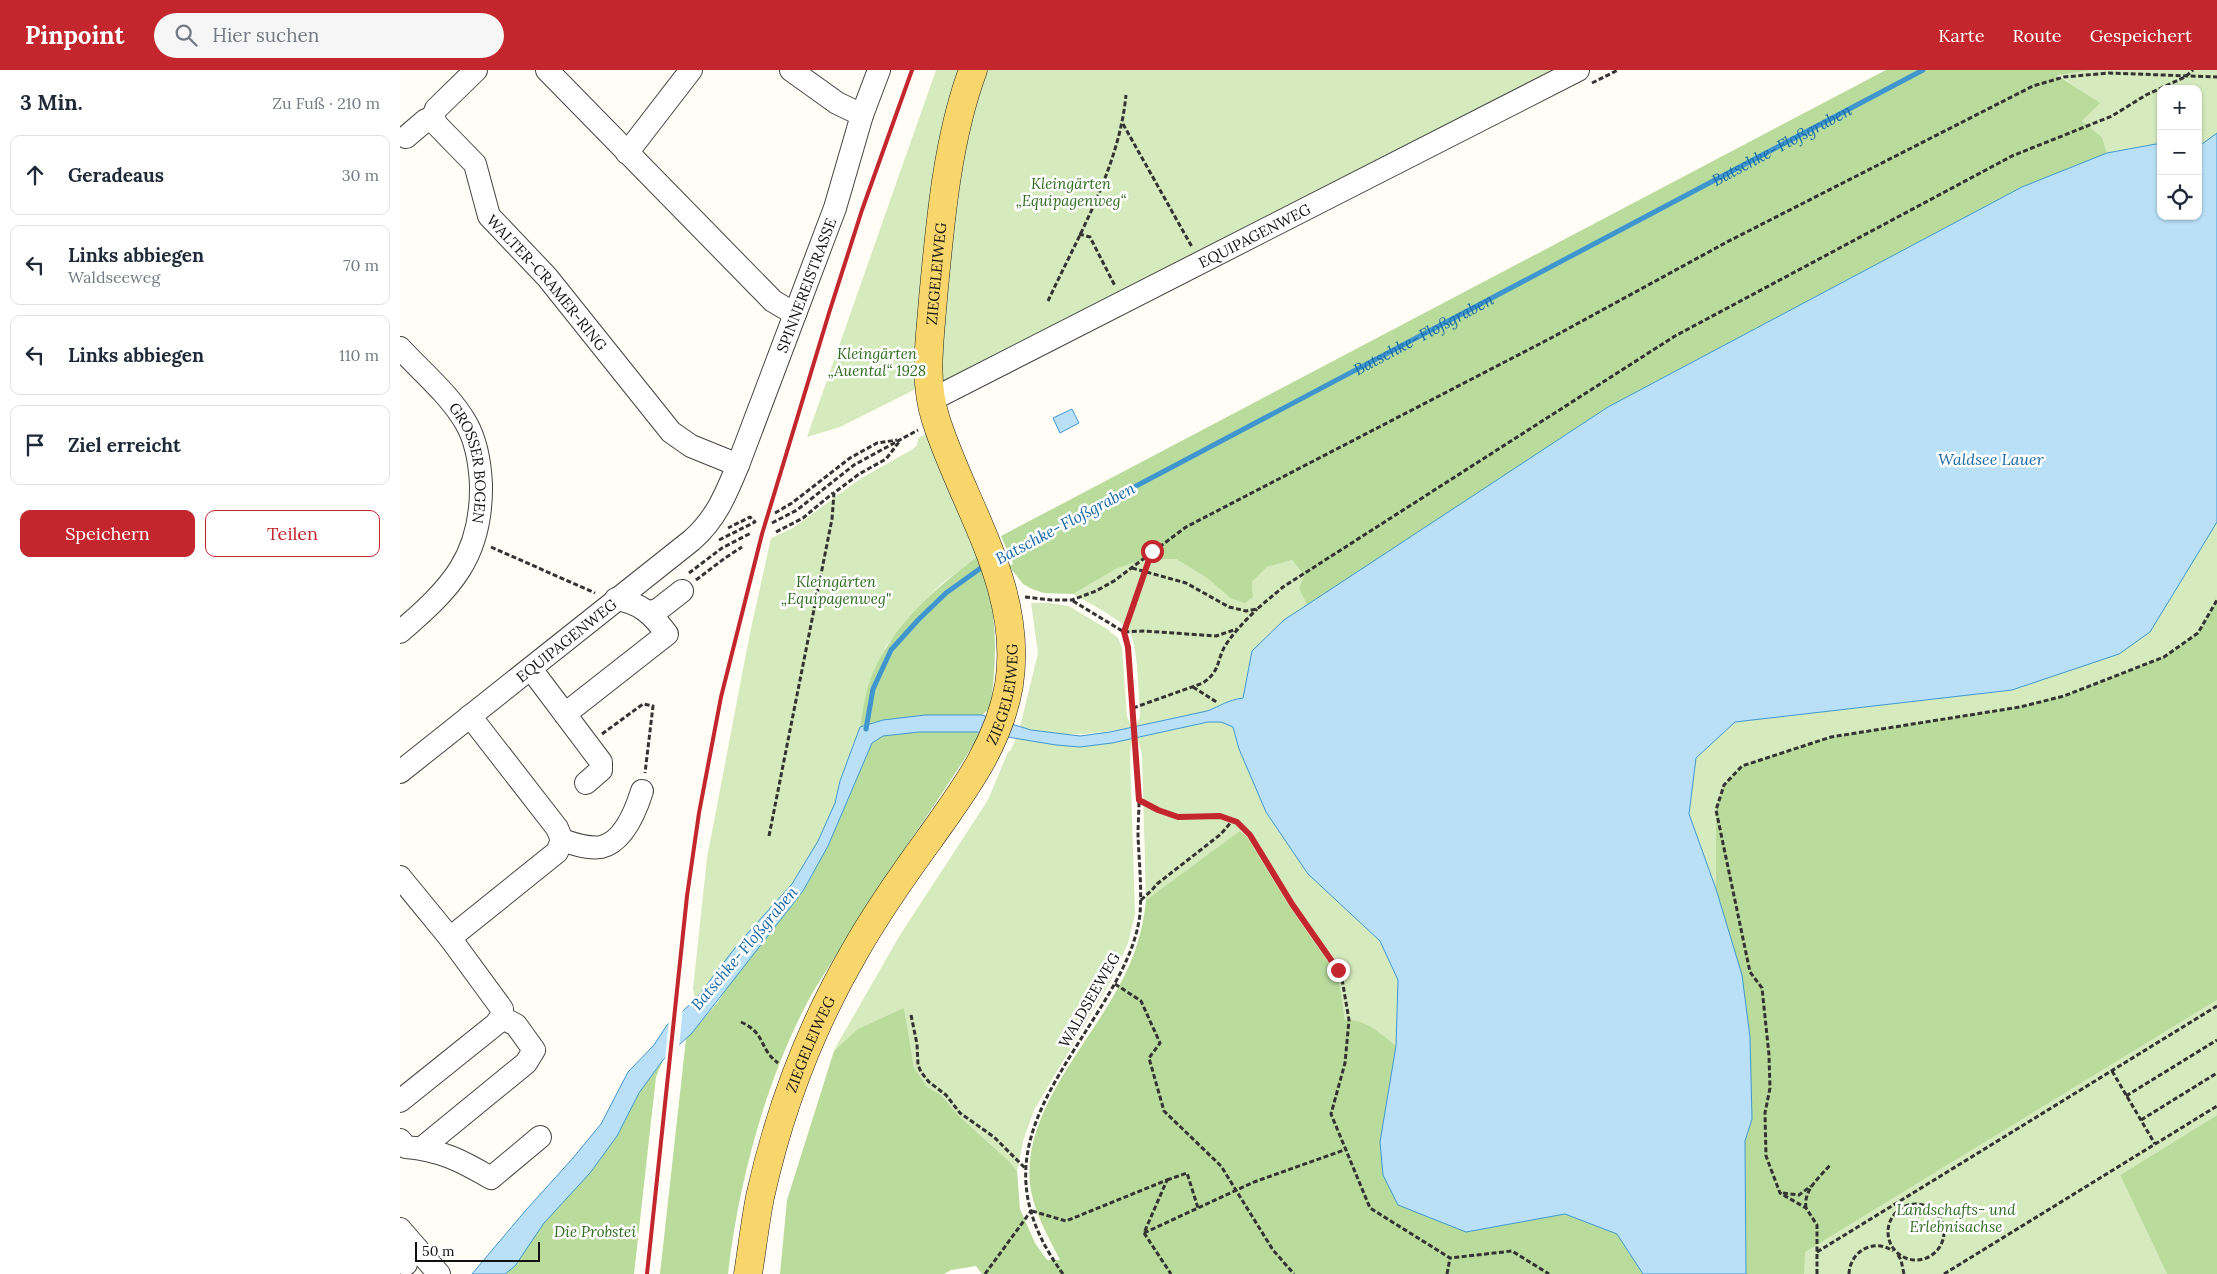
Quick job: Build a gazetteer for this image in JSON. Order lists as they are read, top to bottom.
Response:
{
  "streets": {
    "main road": ["ZIEGELEIWEG"],
    "street": [
      "EQUIPAGENWEG",
      "WALTER-CRAMER-RING",
      "SPINNEREISTRASSE",
      "GROSSER BOGEN"
    ],
    "path": ["WALDSEEWEG"]
  },
  "crossings": [
    ["EQUIPAGENWEG", "ZIEGELEIWEG"],
    ["EQUIPAGENWEG", "SPINNEREISTRASSE"],
    ["WALTER-CRAMER-RING", "SPINNEREISTRASSE"]
  ],
  "water": ["Batschke‐Floßgraben", "Waldsee Lauer"],
  "parks": [
    "Kleingärten „Equipagenweg“",
    "Kleingärten „Auental“ 1928",
    "Kleingärten „Equipagenweg\"",
    "Landschafts- und Erlebnisachse",
    "Die Probstei"
  ],
  "scale_bar": "50 m",
  "page": {
    "header": "Pinpoint",
    "search": "Hier suchen",
    "nav": ["Karte", "Route", "Gespeichert"],
    "heading": ["3 Min.", "Zu Fuß · 210 m"],
    "map_buttons": ["+", "−"],
    "list": [
      ["Geradeaus", "30 m"],
      ["Links abbiegen", "Waldseeweg", "70 m"],
      ["Links abbiegen", "110 m"],
      "Ziel erreicht"
    ],
    "buttons": ["Speichern", "Teilen"],
    "scale": "50 m"
  }
}
